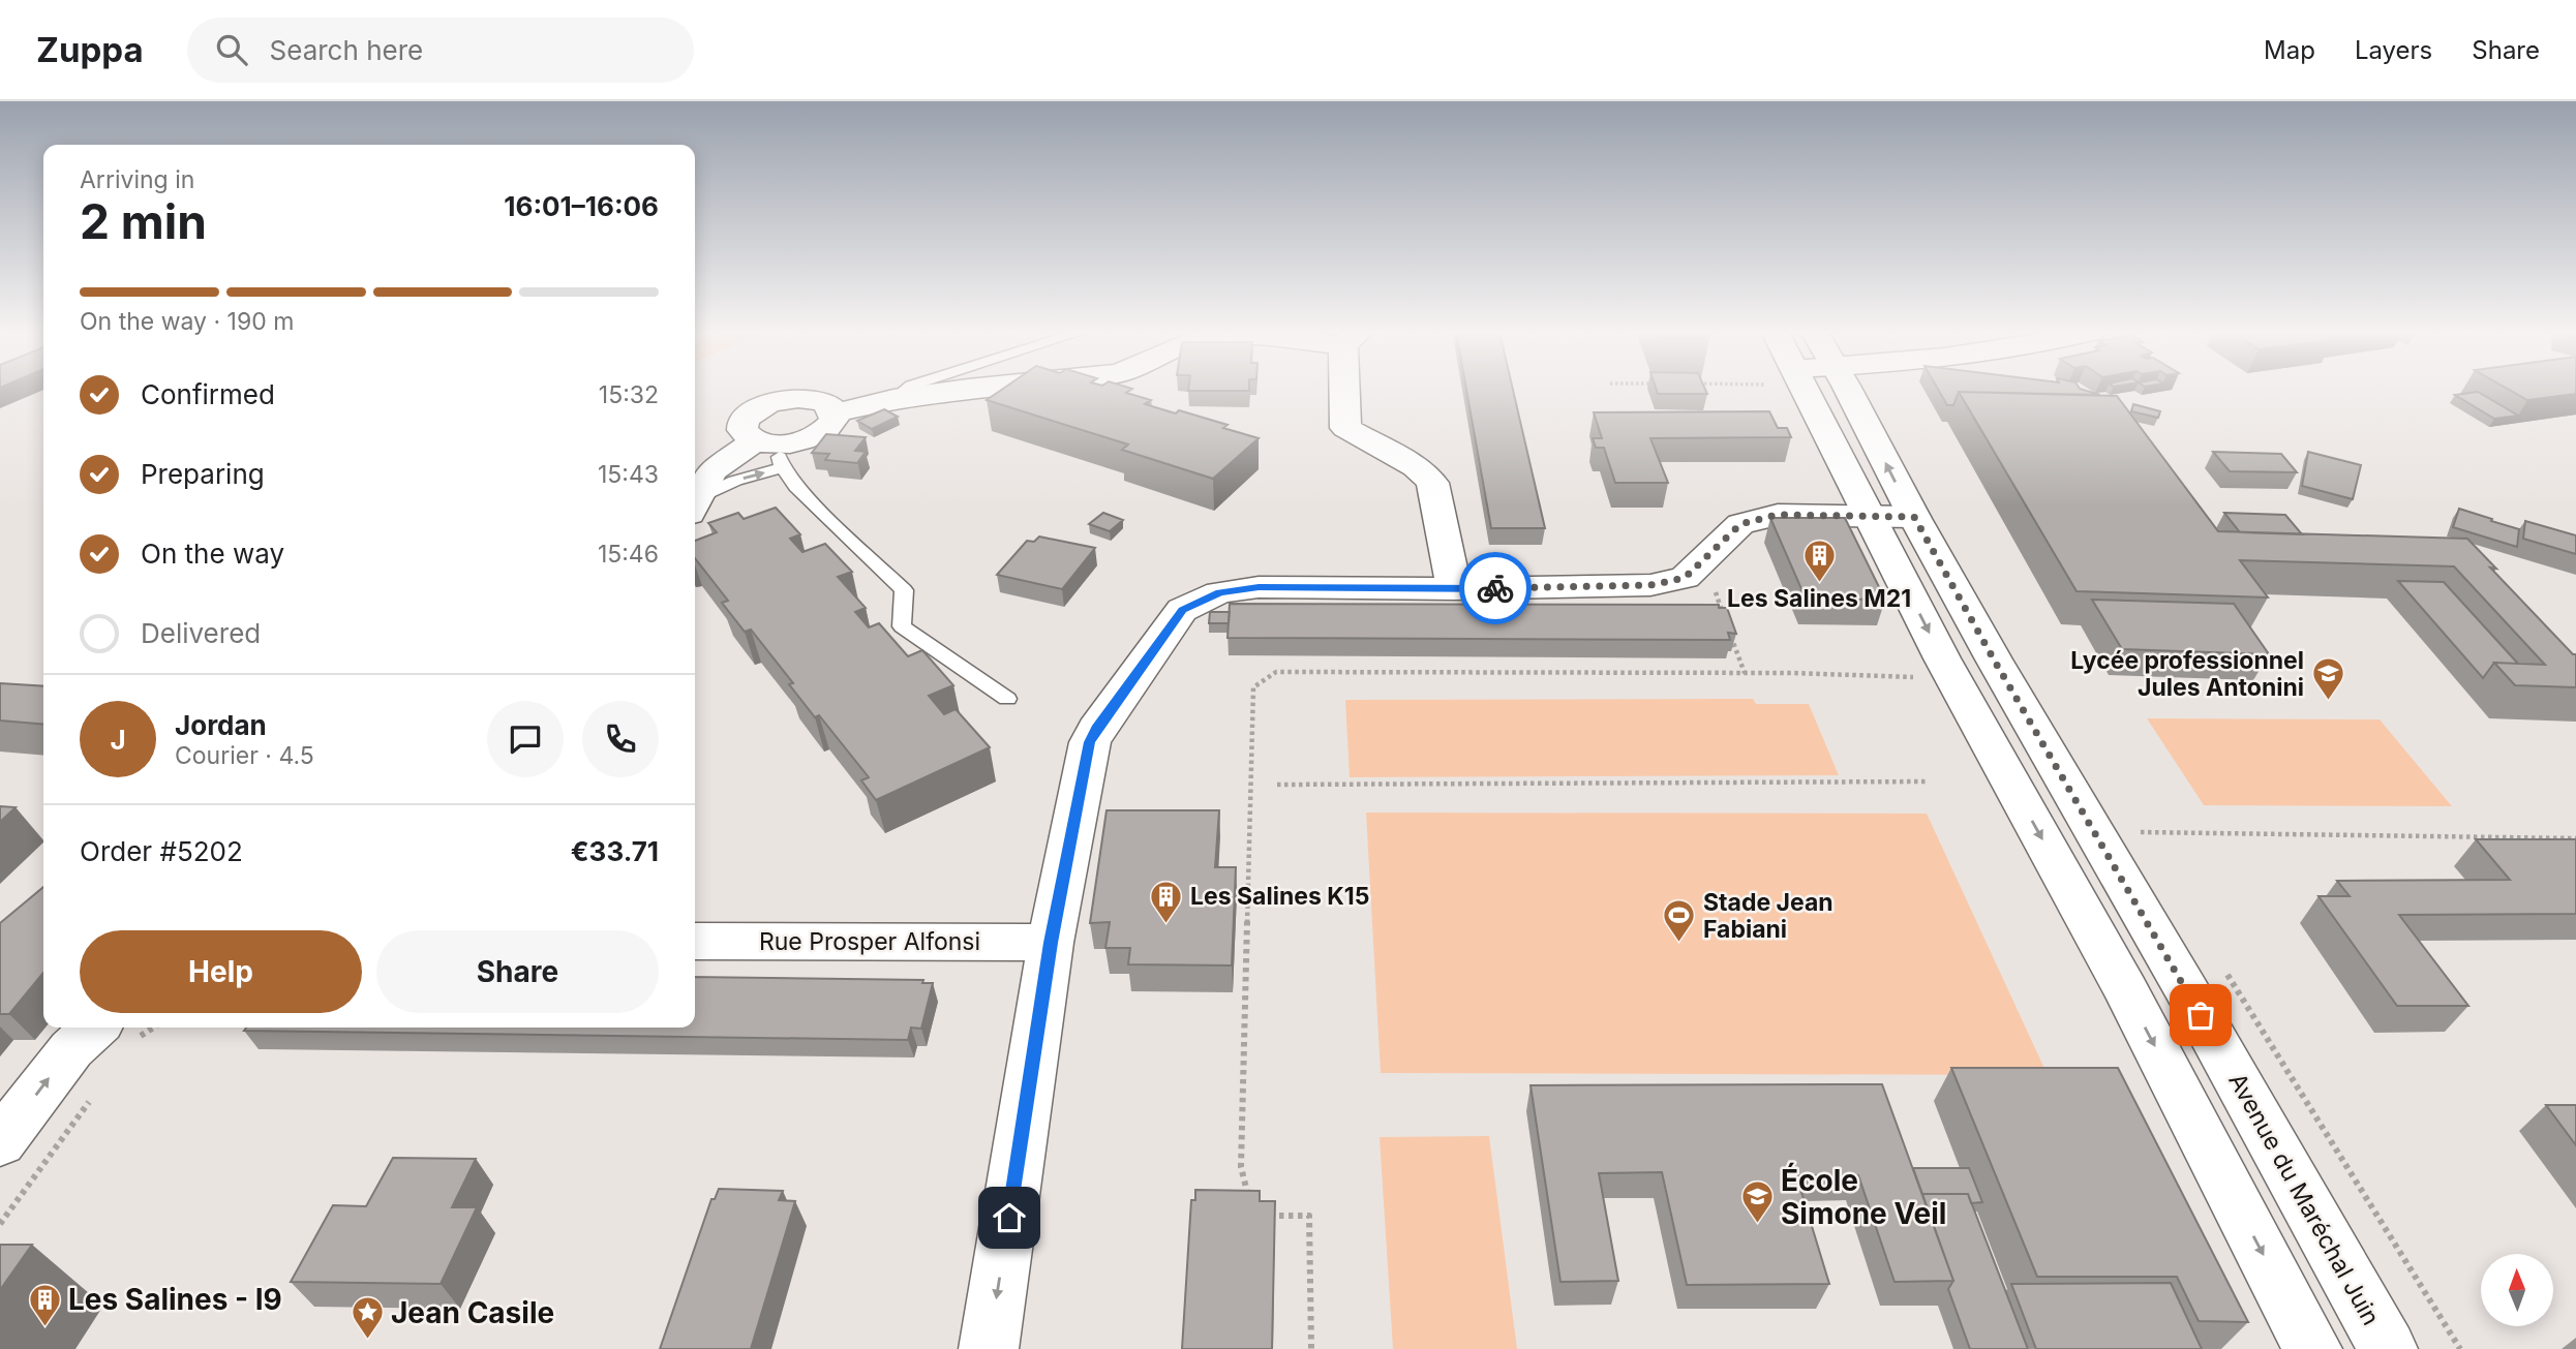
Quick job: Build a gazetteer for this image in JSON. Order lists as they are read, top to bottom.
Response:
{
  "streets": {
    "street": ["Rue Prosper Alfonsi", "Avenue du Maréchal Juin"]
  },
  "places": {
    "building": ["Les Salines M21", "Les Salines K15", "Les Salines - I9"],
    "school or university": ["Lycée professionnel Jules Antonini", "École Simone Veil"],
    "sports": ["Stade Jean Fabiani"],
    "place": ["Jean Casile"]
  },
  "north": "top",
  "page": {
    "header": "Zuppa",
    "search": "Search here",
    "nav": ["Map", "Layers", "Share"],
    "heading": ["2 min", "Arriving in", "16:01–16:06"],
    "panel": [
      "Jordan",
      "Courier · 4.5",
      "Order #5202",
      "€33.71"
    ],
    "bar": "On the way · 190 m",
    "list": [
      ["Confirmed", "15:32"],
      ["Preparing", "15:43"],
      ["On the way", "15:46"],
      "Delivered"
    ],
    "round": "J",
    "buttons": ["Help", "Share"]
  }
}
